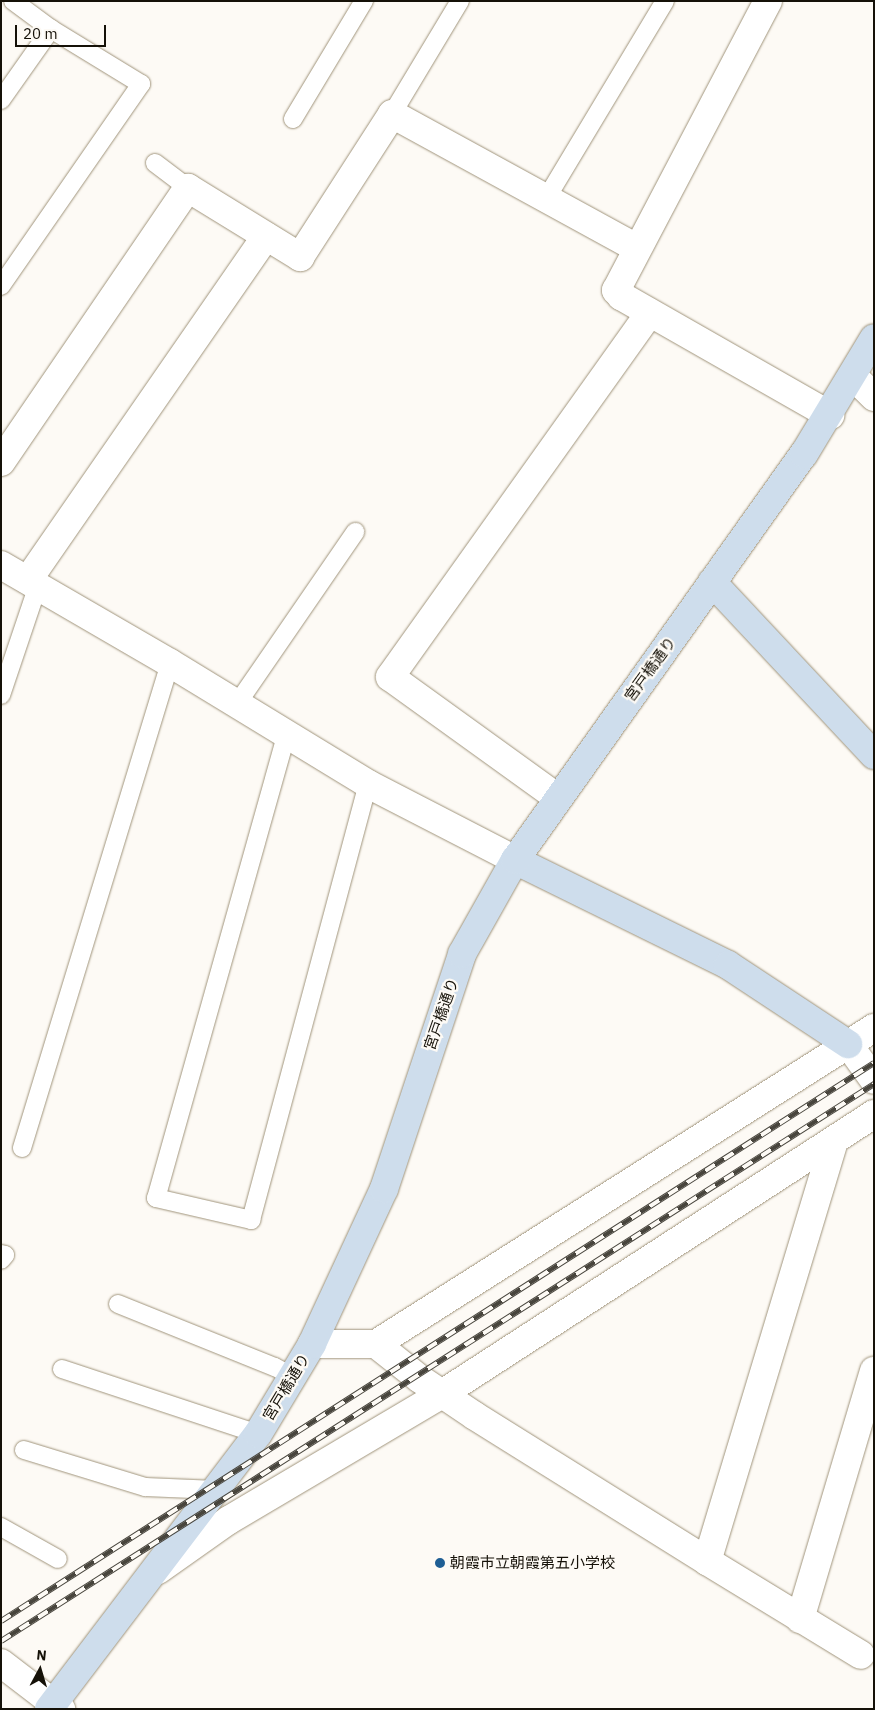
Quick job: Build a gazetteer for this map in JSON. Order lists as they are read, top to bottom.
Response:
{
  "streets": {
    "street": ["宮戸橋通り"]
  },
  "places": ["朝霞市立朝霞第五小学校"],
  "scale_bar": "20 m",
  "north": "top"
}
